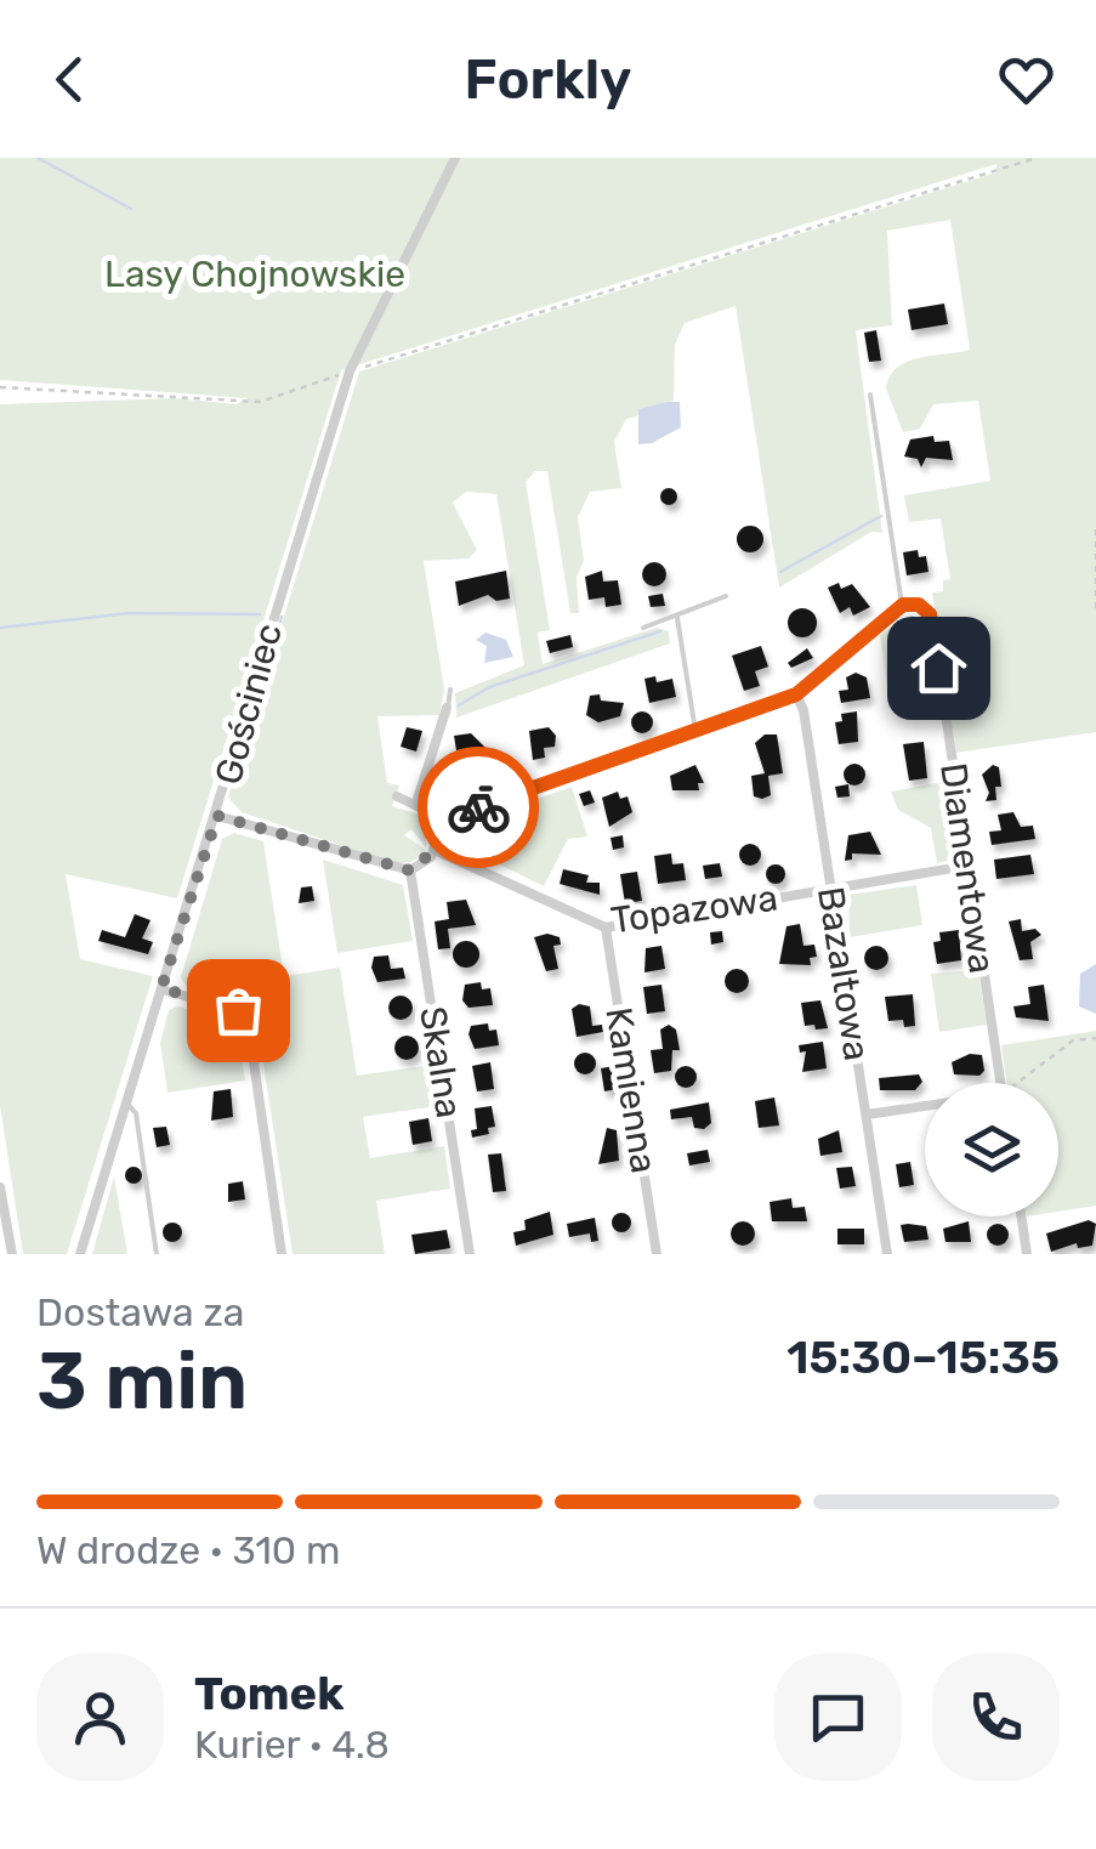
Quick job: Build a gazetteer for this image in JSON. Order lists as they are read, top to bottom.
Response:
{
  "streets": {
    "street": [
      "Gościniec",
      "Diamentowa",
      "Topazowa",
      "Bazaltowa",
      "Skalna",
      "Kamienna"
    ]
  },
  "crossings": [
    ["Diamentowa", "Topazowa"],
    ["Topazowa", "Bazaltowa"],
    ["Topazowa", "Kamienna"]
  ],
  "parks": ["Lasy Chojnowskie"],
  "page": {
    "header": "Forkly",
    "heading": ["3 min", "Dostawa za", "15:30–15:35"],
    "panel": ["Tomek", "Kurier · 4.8"],
    "bar": "W drodze · 310 m"
  }
}
